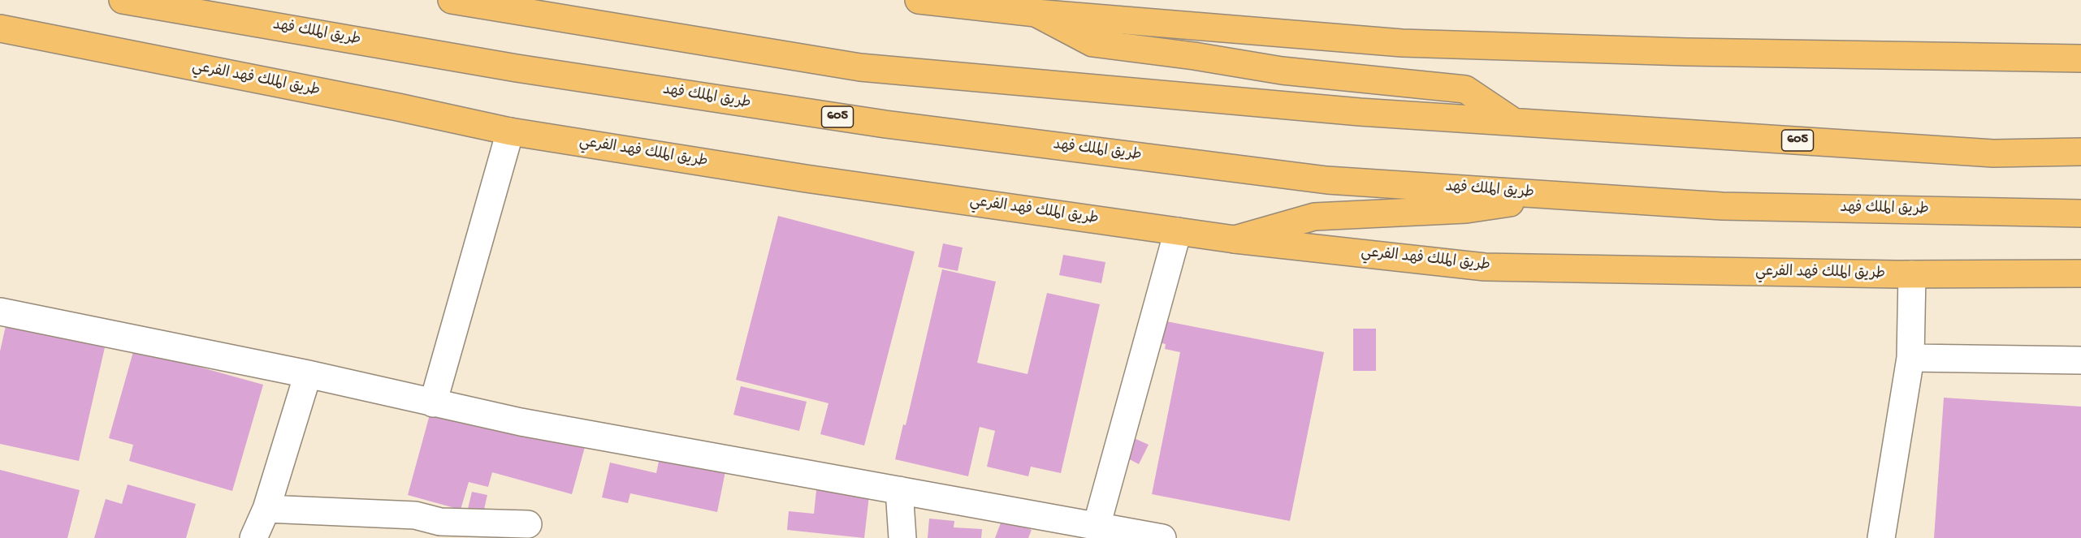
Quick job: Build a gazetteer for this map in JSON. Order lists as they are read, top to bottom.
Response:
{
  "streets": {
    "main road": ["طريق الملك فهد", "طريق الملك فهد الفرعي", "605"]
  }
}
